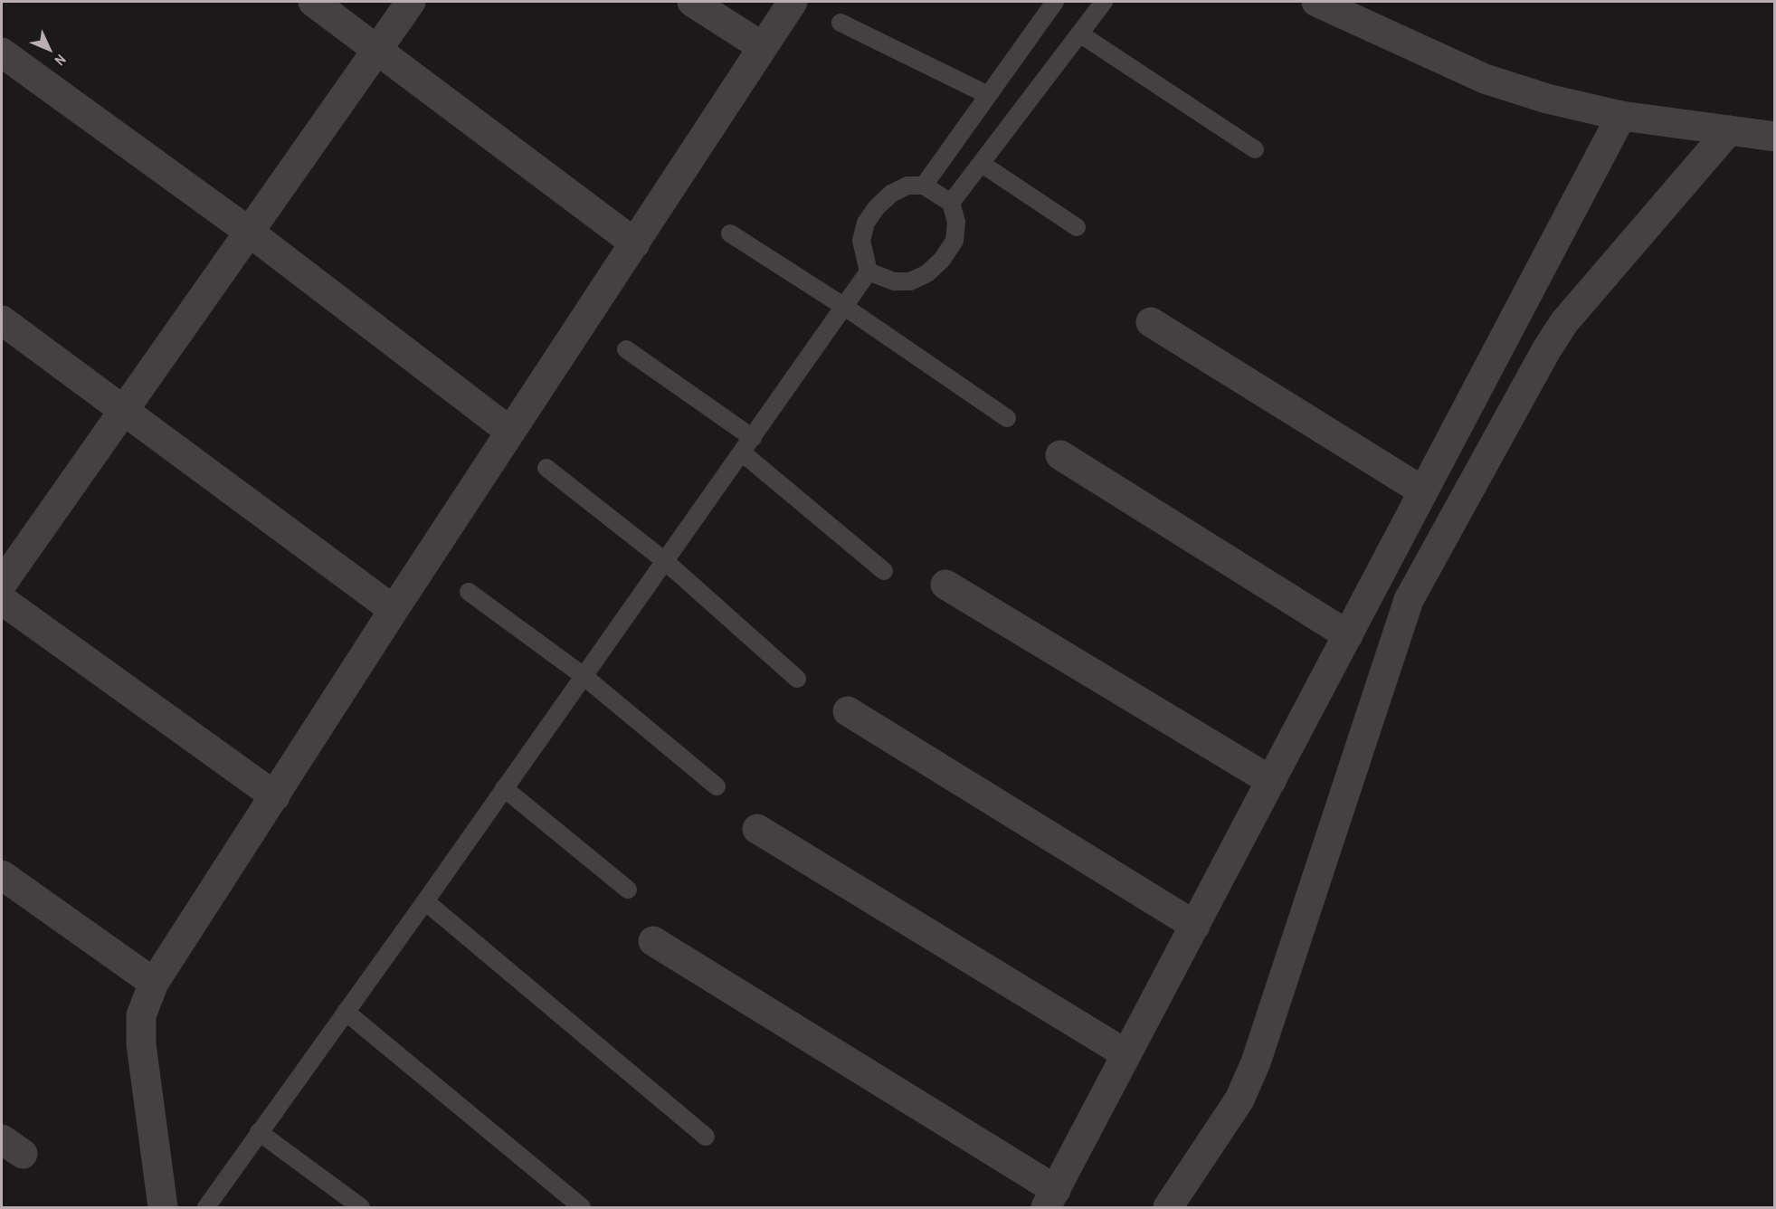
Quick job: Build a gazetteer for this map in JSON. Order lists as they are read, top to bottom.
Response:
{
  "north": "bottom right"
}
